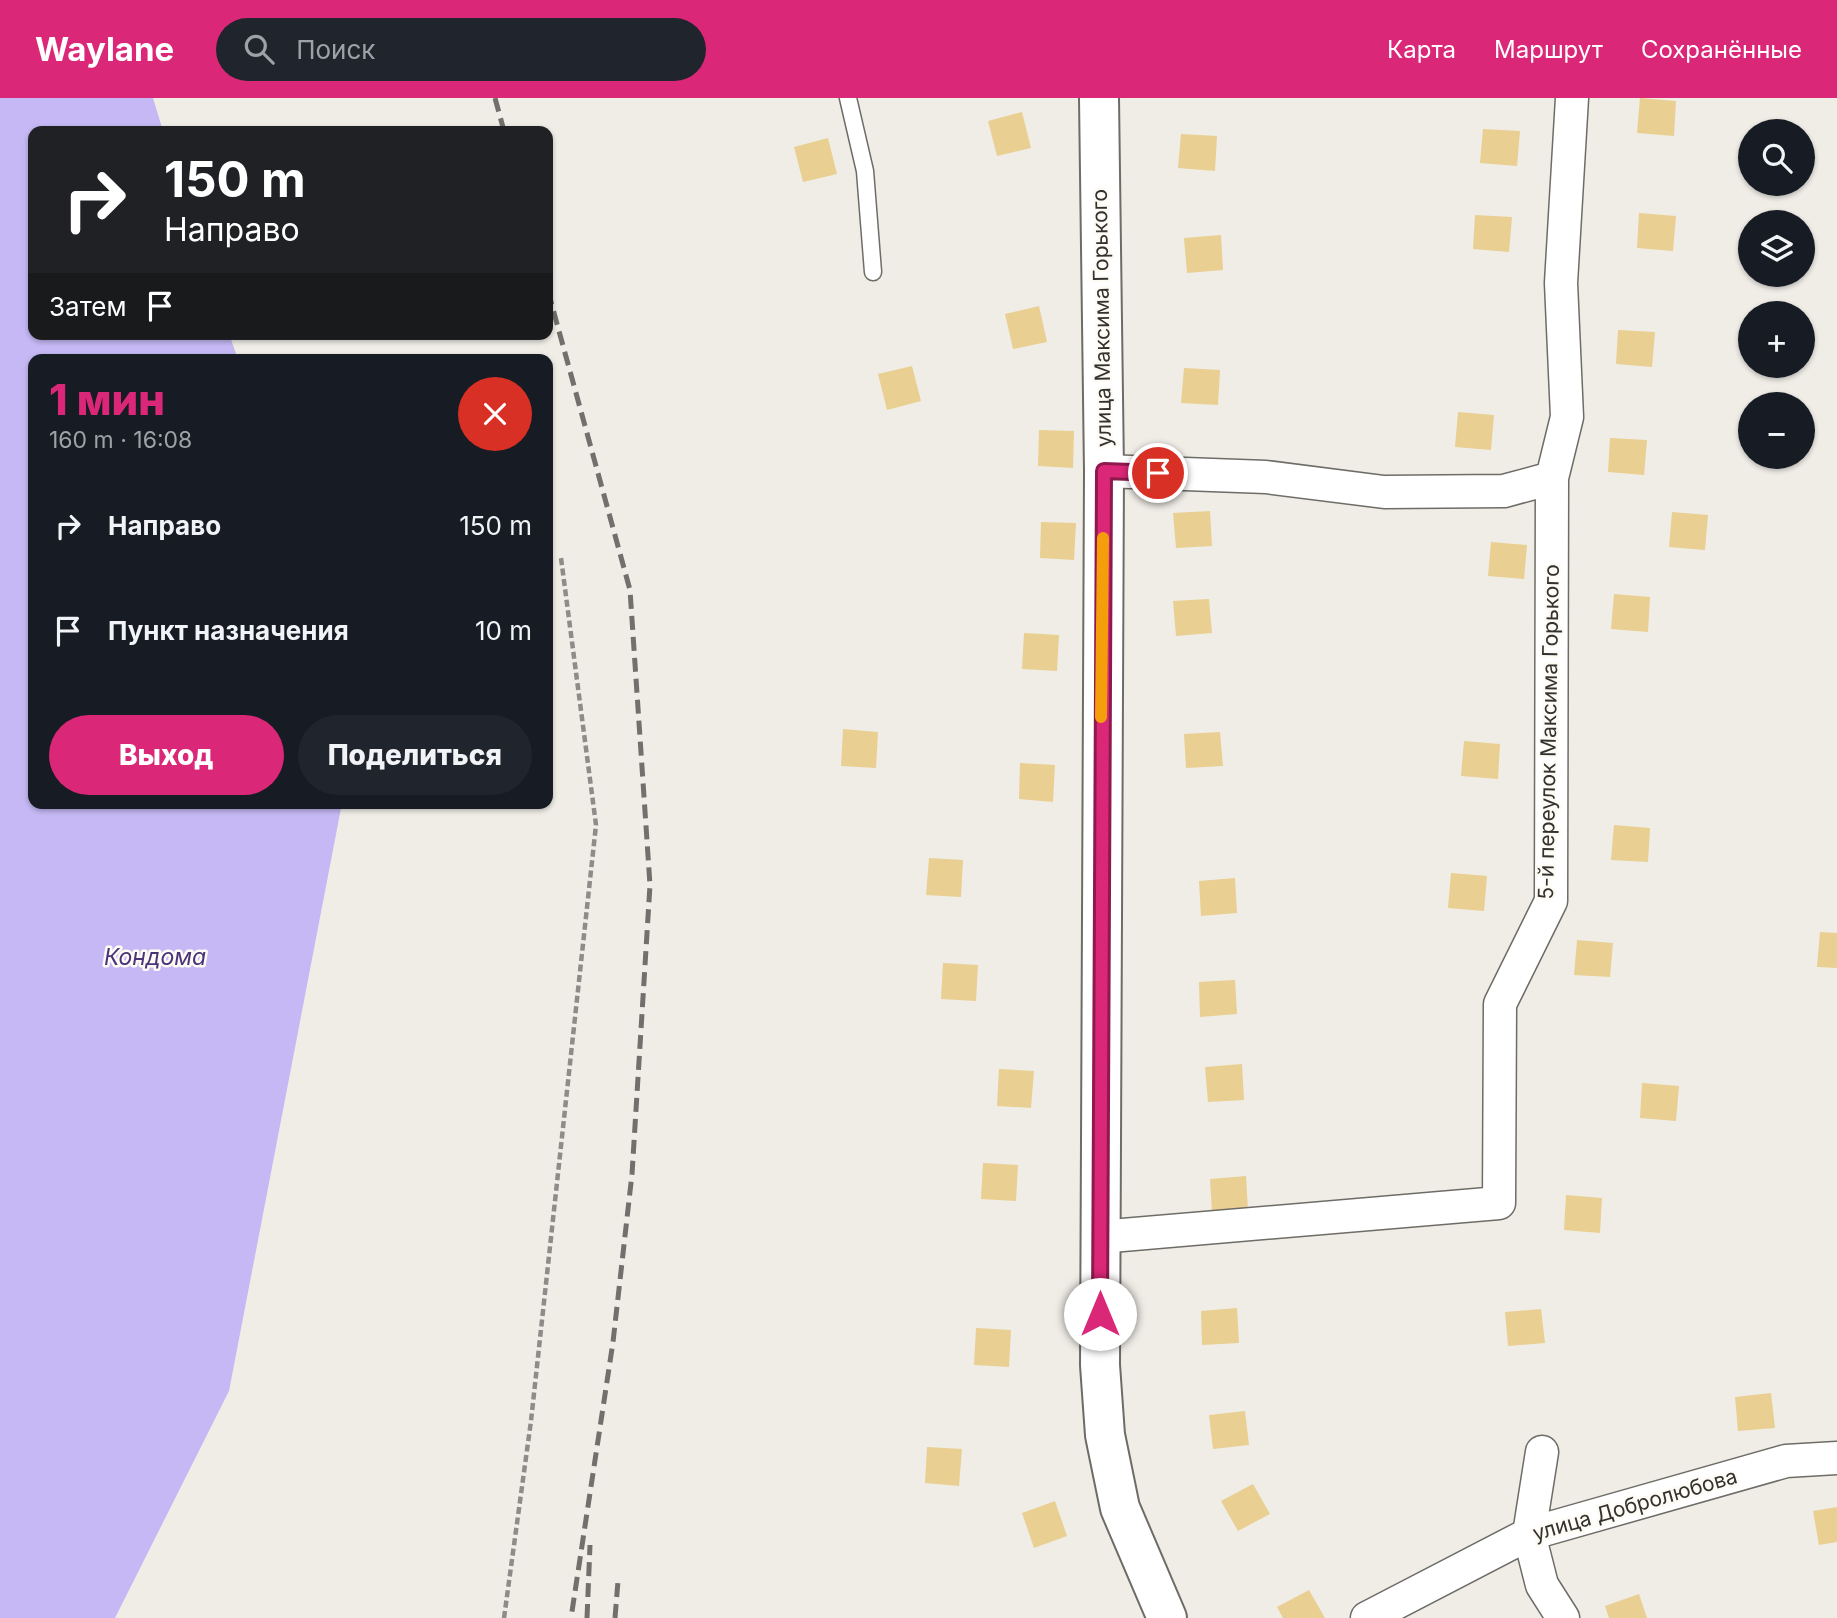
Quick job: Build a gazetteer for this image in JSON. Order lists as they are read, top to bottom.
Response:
{
  "streets": {
    "street": ["улица Максима Горького", "5-й переулок Максима Горького", "улица Добролюбова"]
  },
  "crossings": [
    ["улица Максима Горького", "5-й переулок Максима Горького"]
  ],
  "water": ["Кондома"],
  "page": {
    "header": "Waylane",
    "search": "Поиск",
    "nav": ["Карта", "Маршрут", "Сохранённые"],
    "map_buttons": ["+", "−"],
    "turn": ["150 m", "Направо"],
    "then": "Затем",
    "heading": ["1 мин", "160 m · 16:08"],
    "list": [
      {
        "name": "Направо",
        "value": "150 m"
      },
      {
        "name": "Пункт назначения",
        "value": "10 m"
      }
    ],
    "buttons": ["Выход", "Поделиться"]
  }
}
